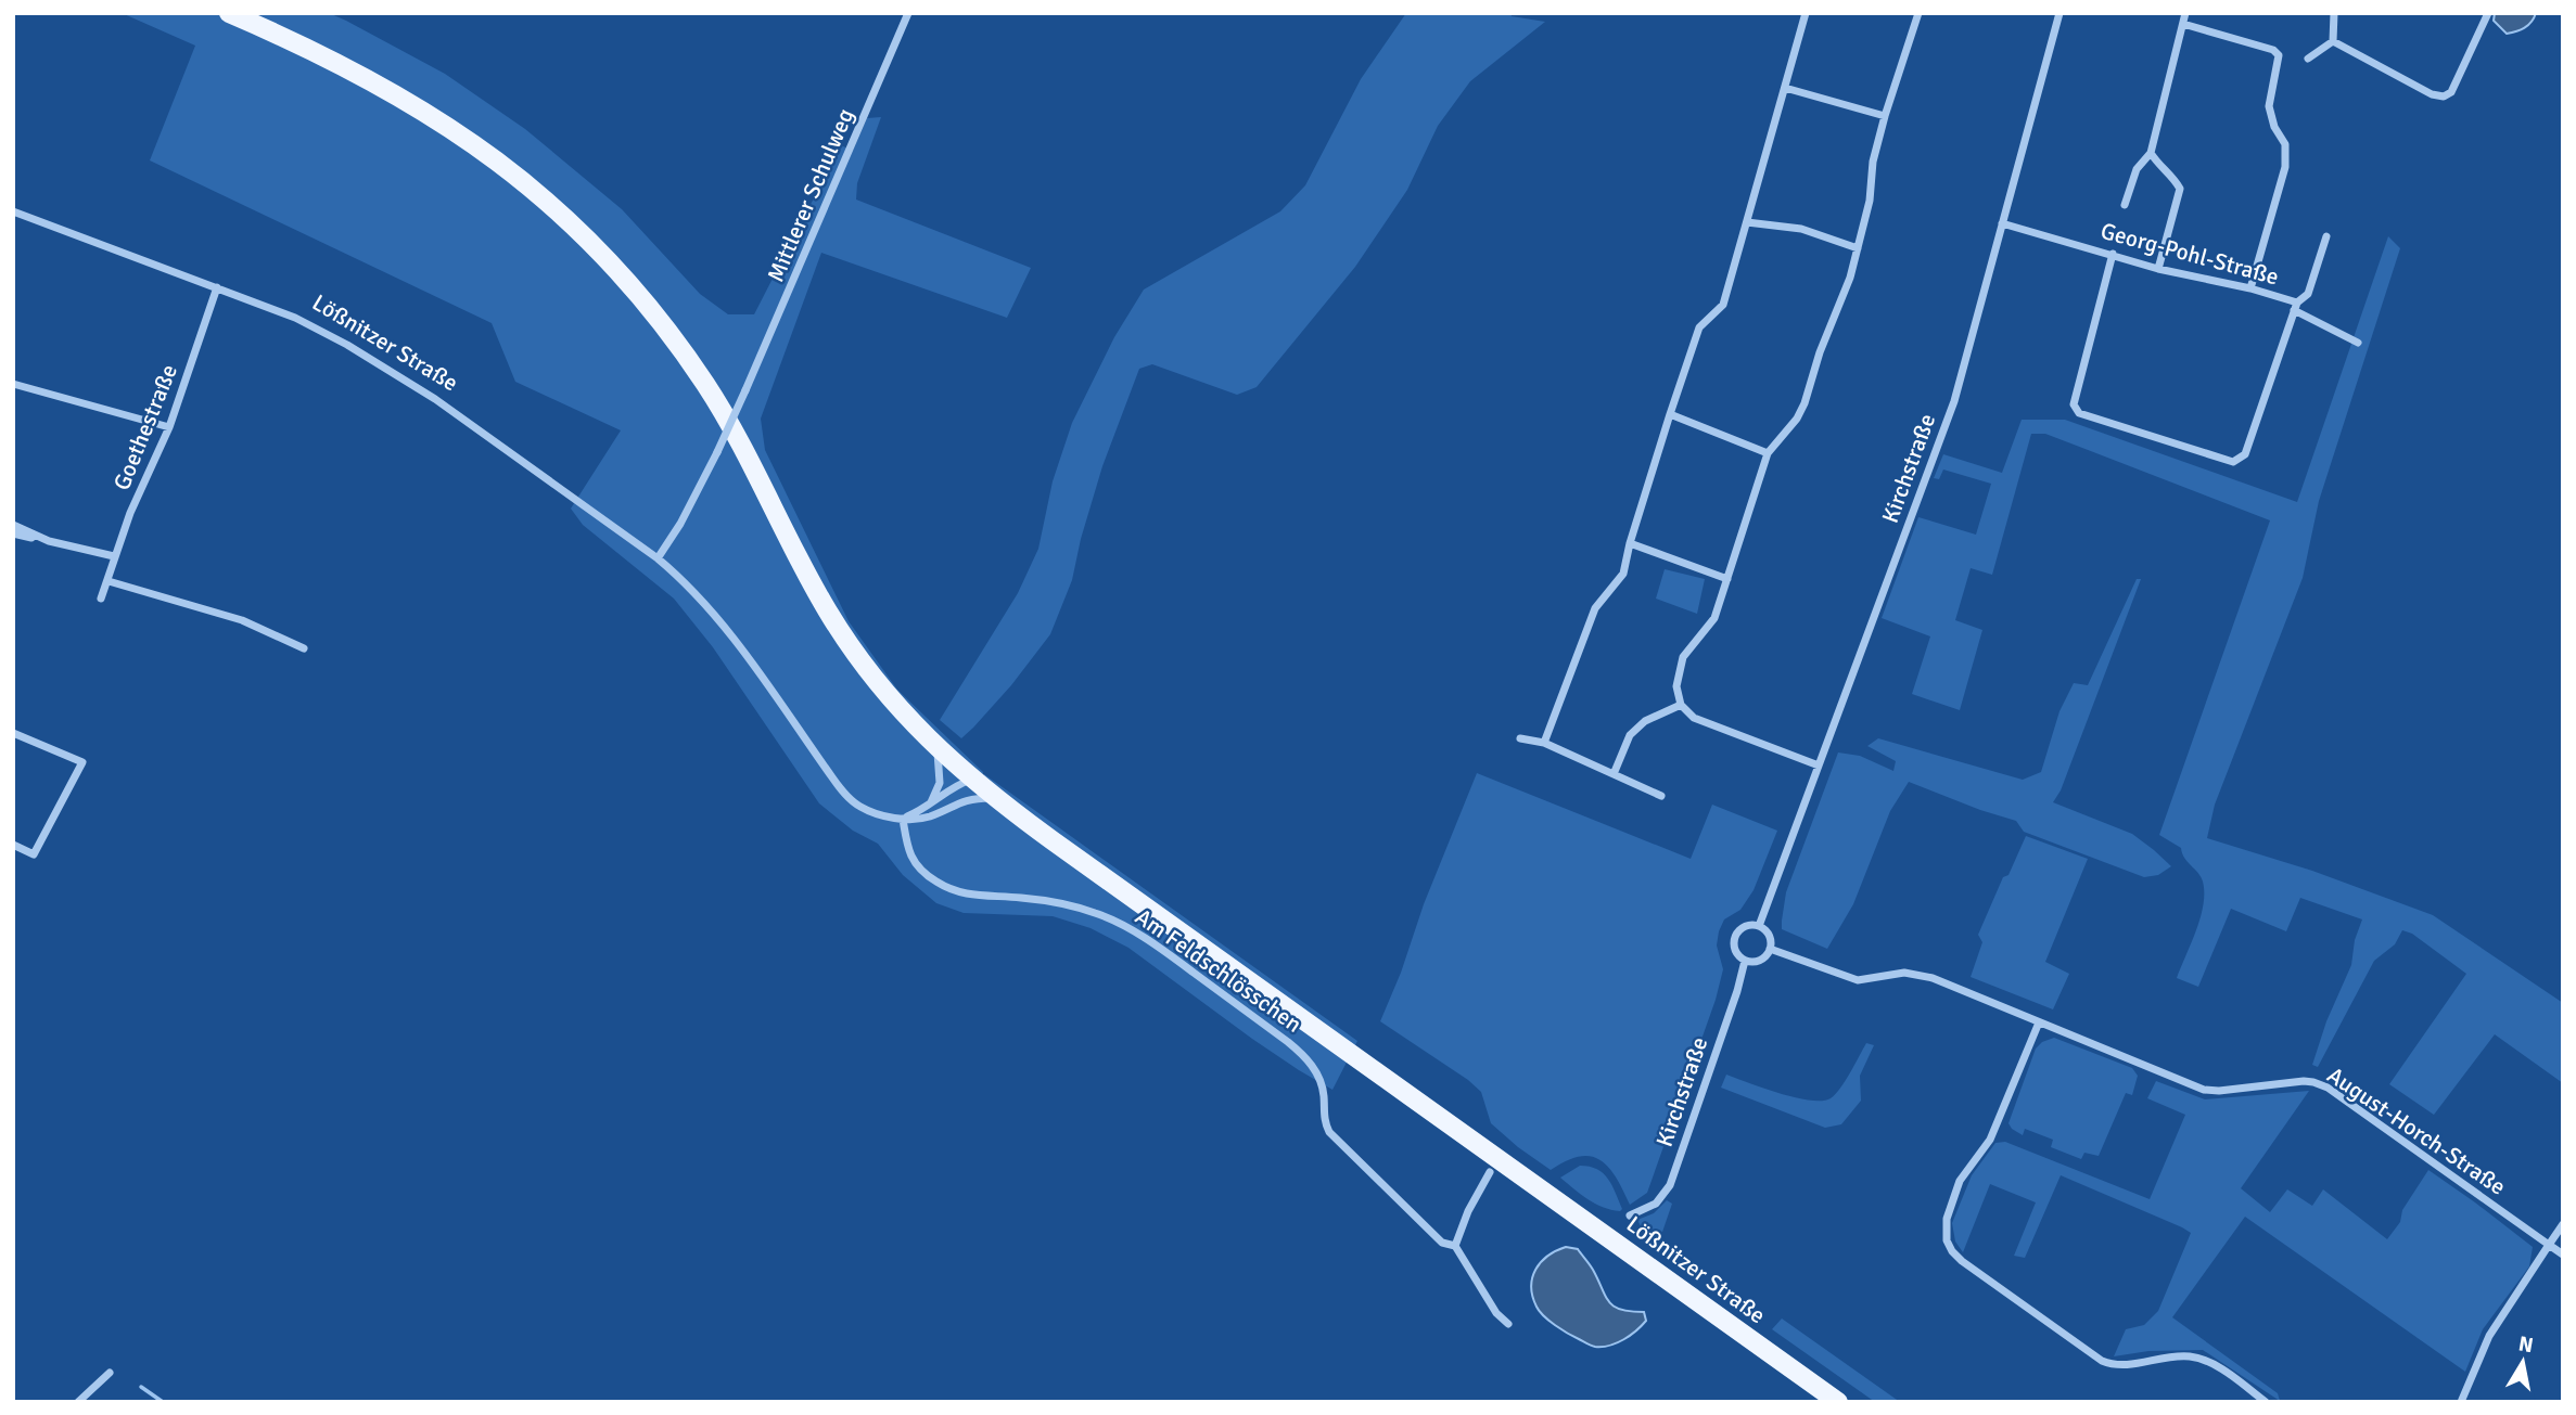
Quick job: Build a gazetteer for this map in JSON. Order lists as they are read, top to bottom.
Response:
{
  "streets": {
    "main road": ["Lößnitzer Straße"],
    "street": [
      "Mittlerer Schulweg",
      "Georg-Pohl-Straße",
      "Goethestraße",
      "Kirchstraße",
      "Am Feldschlösschen",
      "August-Horch-Straße"
    ]
  },
  "crossings": [
    ["Mittlerer Schulweg", "Lößnitzer Straße"],
    ["Georg-Pohl-Straße", "Kirchstraße"],
    ["Lößnitzer Straße", "Goethestraße"],
    ["Lößnitzer Straße", "Am Feldschlösschen"],
    ["Kirchstraße", "August-Horch-Straße"]
  ],
  "north": "top"
}
